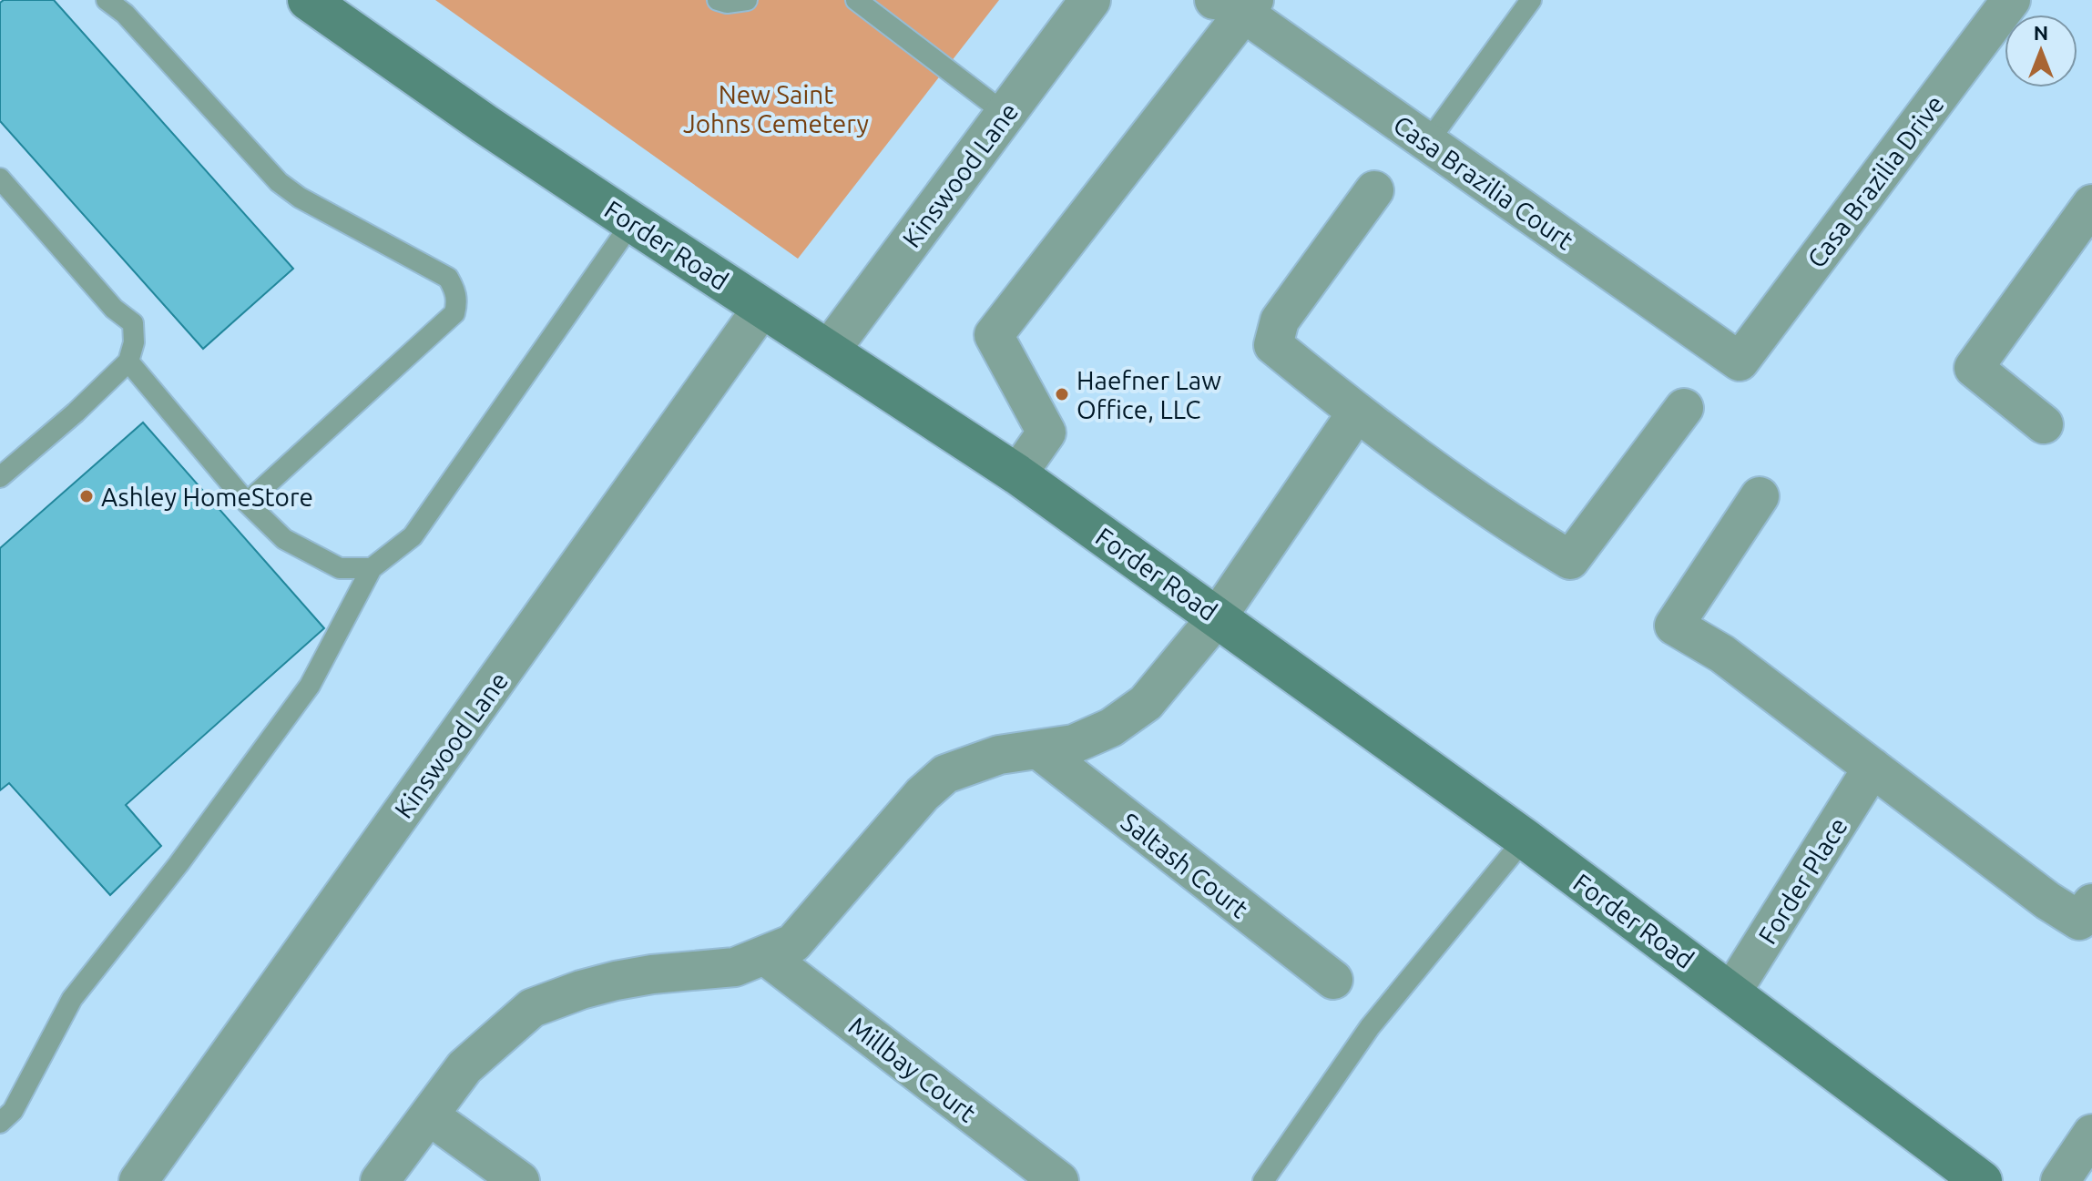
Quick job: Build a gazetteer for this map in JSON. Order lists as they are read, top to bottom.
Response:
{
  "streets": {
    "main road": ["Forder Road"],
    "street": [
      "Kinswood Lane",
      "Casa Brazilia Drive",
      "Casa Brazilia Court",
      "Saltash Court",
      "Forder Place",
      "Millbay Court"
    ]
  },
  "crossings": [
    ["Kinswood Lane", "Forder Road"],
    ["Casa Brazilia Drive", "Casa Brazilia Court"],
    ["Forder Road", "Forder Place"]
  ],
  "parks": ["New Saint Johns Cemetery"],
  "places": ["Haefner Law Office, LLC", "Ashley HomeStore"],
  "north": "top"
}
